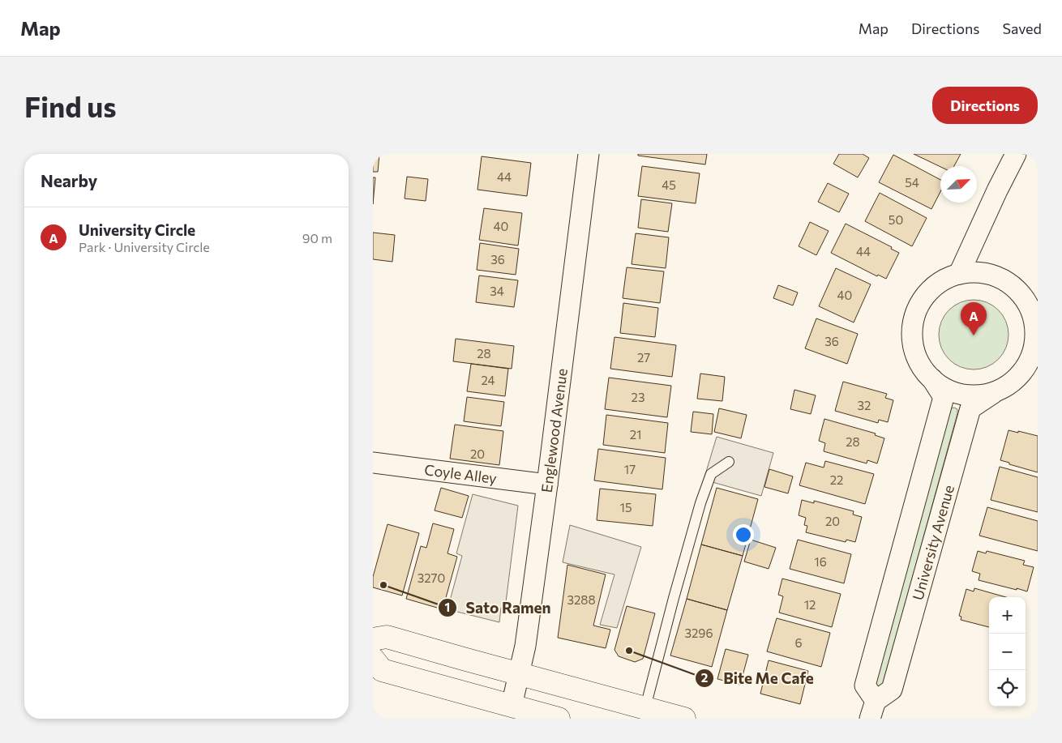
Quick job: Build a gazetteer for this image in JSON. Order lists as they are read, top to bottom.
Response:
{
  "streets": {
    "street": ["Englewood Avenue", "Coyle Alley", "University Avenue"]
  },
  "crossings": [
    ["Englewood Avenue", "Coyle Alley"]
  ],
  "places": ["Sato Ramen", "Bite Me Cafe"],
  "house_numbers": [
    "44",
    "54",
    "45",
    "50",
    "40",
    "44",
    "36",
    "34",
    "40",
    "36",
    "28",
    "27",
    "24",
    "23",
    "32",
    "21",
    "28",
    "20",
    "17",
    "22",
    "15",
    "20",
    "16",
    "3270",
    "3288",
    "12",
    "3296",
    "6"
  ],
  "north": "top right",
  "page": {
    "header": "Map",
    "nav": ["Map", "Directions", "Saved"],
    "buttons": "Directions",
    "title": "Find us",
    "heading": "Nearby",
    "list": [
      {
        "mark": "A",
        "name": "University Circle",
        "note": "Park · University Circle",
        "value": "90 m"
      }
    ],
    "pins": "A",
    "map_buttons": ["+", "−"]
  }
}
